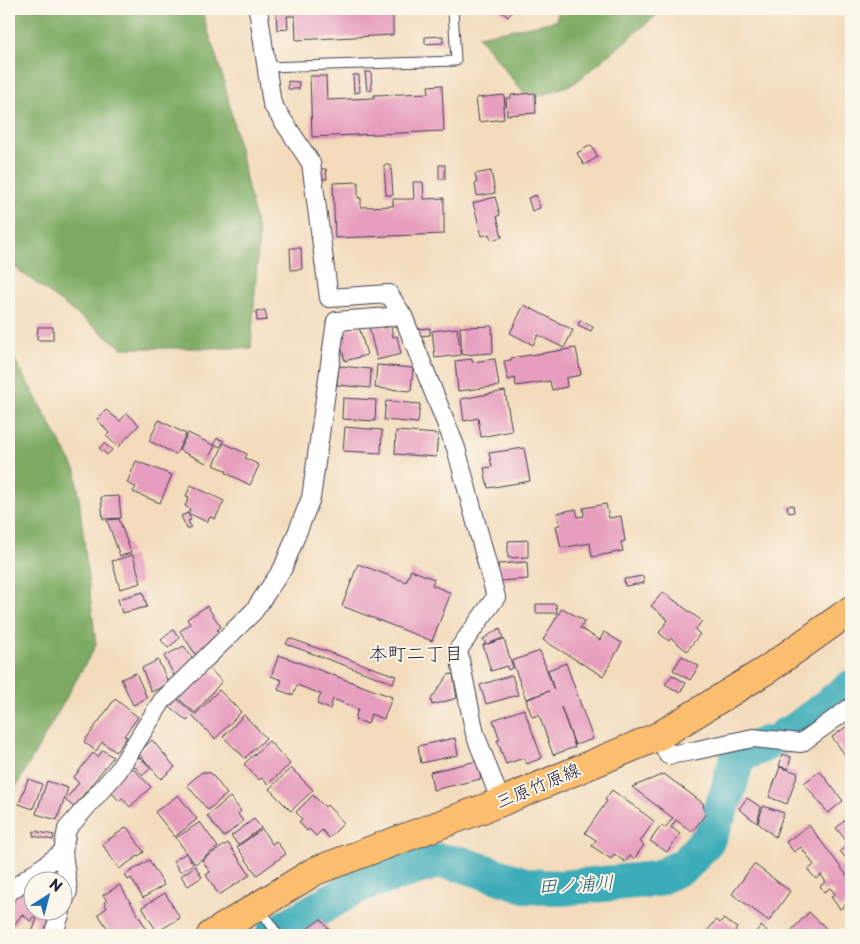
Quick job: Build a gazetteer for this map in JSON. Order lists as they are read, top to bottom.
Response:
{
  "streets": {
    "main road": ["三原竹原線"]
  },
  "districts": ["本町二丁目"],
  "water": ["田ノ浦川"],
  "north": "top right"
}
